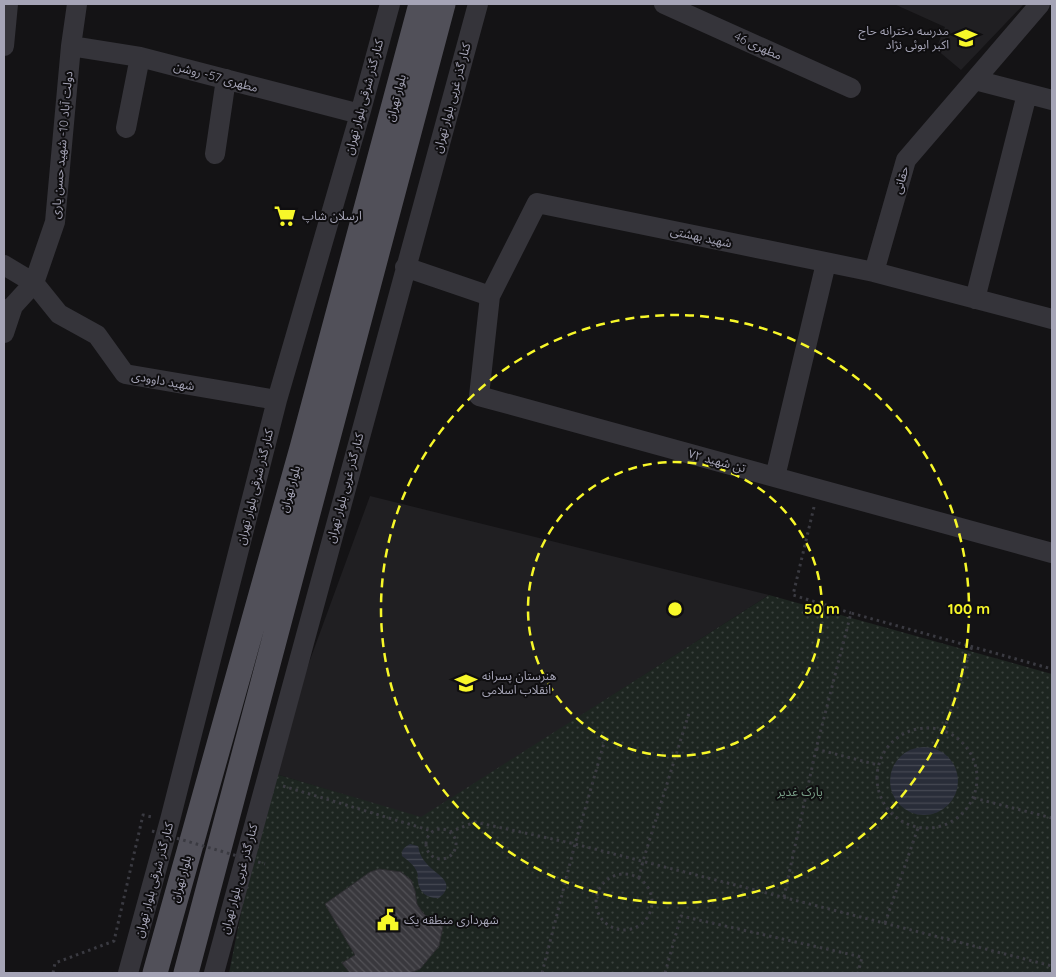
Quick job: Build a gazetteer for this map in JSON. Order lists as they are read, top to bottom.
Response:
{
  "streets": {
    "main road": ["بلوار تهران"],
    "street": [
      "مطهری 46",
      "مطهری 57- روشن",
      "کنار گذر شرقی بلوار تهران",
      "کنار گذر غربی بلوار تهران",
      "دولت آباد 10- شهید حسن یاری",
      "حقانی",
      "شهید بهشتی",
      "شهید داوودی",
      "۷۲ تن شهید"
    ]
  },
  "crossings": [
    ["مطهری 57- روشن", "کنار گذر شرقی بلوار تهران"],
    ["مطهری 57- روشن", "دولت آباد 10- شهید حسن یاری"],
    ["کنار گذر شرقی بلوار تهران", "شهید داوودی"],
    ["دولت آباد 10- شهید حسن یاری", "شهید داوودی"],
    ["حقانی", "شهید بهشتی"],
    ["شهید بهشتی", "۷۲ تن شهید"]
  ],
  "parks": ["پارک غدیر"],
  "places": {
    "school or university": ["مدرسه دخترانه حاج اکبر ابوئی نژاد", "هنرستان پسرانه انقلاب اسلامی"],
    "supermarket": ["ارسلان شاپ"],
    "public building": ["شهرداری منطقه یک"]
  },
  "rings": ["50 m", "100 m"]
}
